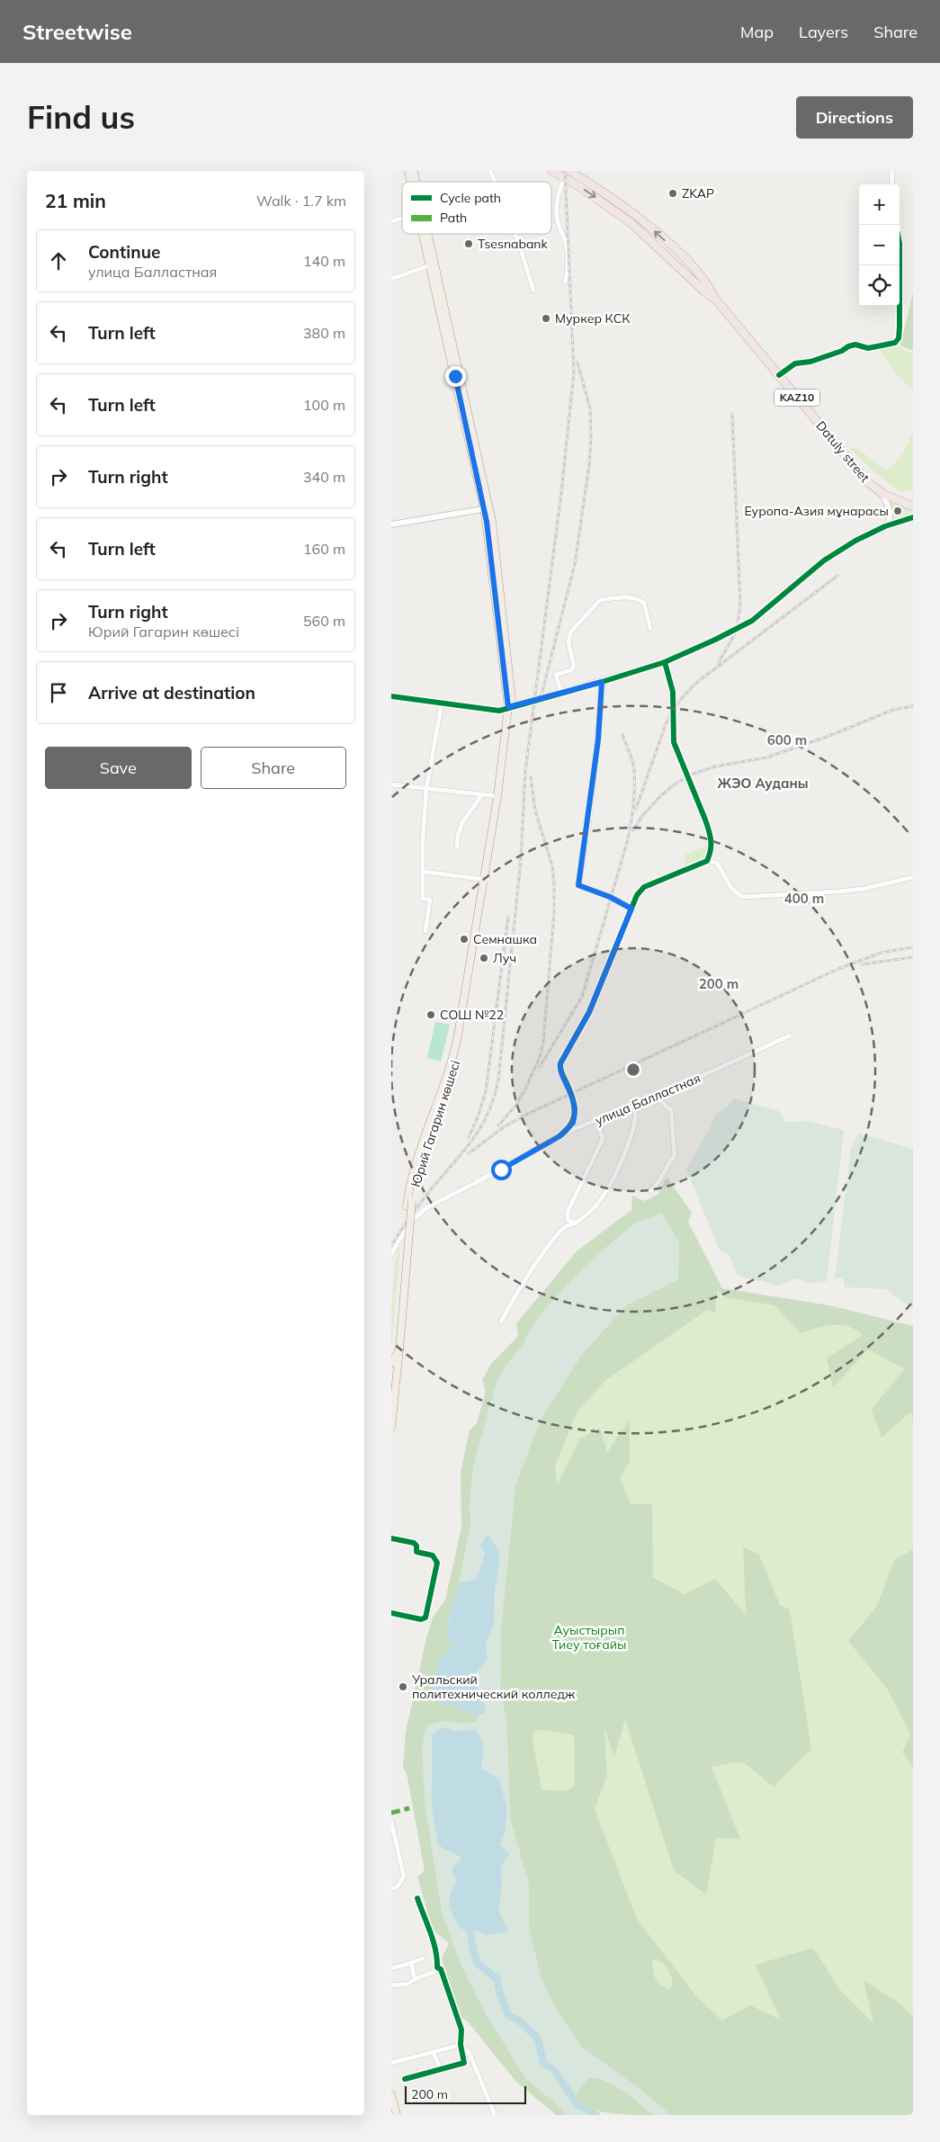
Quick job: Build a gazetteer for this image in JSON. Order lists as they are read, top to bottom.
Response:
{
  "streets": {
    "highway": ["KAZ10", "Datuly street"],
    "main road": ["Юрий Гагарин көшесі"],
    "street": ["улица Балластная"]
  },
  "districts": ["ЖЭО Ауданы"],
  "parks": ["Ауыстырып Тиеу тоғайы"],
  "places": [
    "ZKAP",
    "Tsesnabank",
    "Муркер КСК",
    "Еуропа-Азия мұнарасы",
    "Семнашка",
    "Луч",
    "СОШ №22",
    "Уральский политехнический колледж"
  ],
  "legend": ["Cycle path", "Path"],
  "scale_bar": "200 m",
  "page": {
    "header": "Streetwise",
    "nav": ["Map", "Layers", "Share"],
    "buttons": [
      "Directions",
      ["Save", "Share"]
    ],
    "title": "Find us",
    "heading": ["21 min", "Walk · 1.7 km"],
    "map_buttons": ["+", "−"],
    "list": [
      ["Continue", "улица Балластная", "140 m"],
      ["Turn left", "380 m"],
      ["Turn left", "100 m"],
      ["Turn right", "340 m"],
      ["Turn left", "160 m"],
      ["Turn right", "Юрий Гагарин көшесі", "560 m"],
      "Arrive at destination"
    ],
    "scale": "200 m"
  },
  "rings": ["600 m", "400 m", "200 m"]
}
